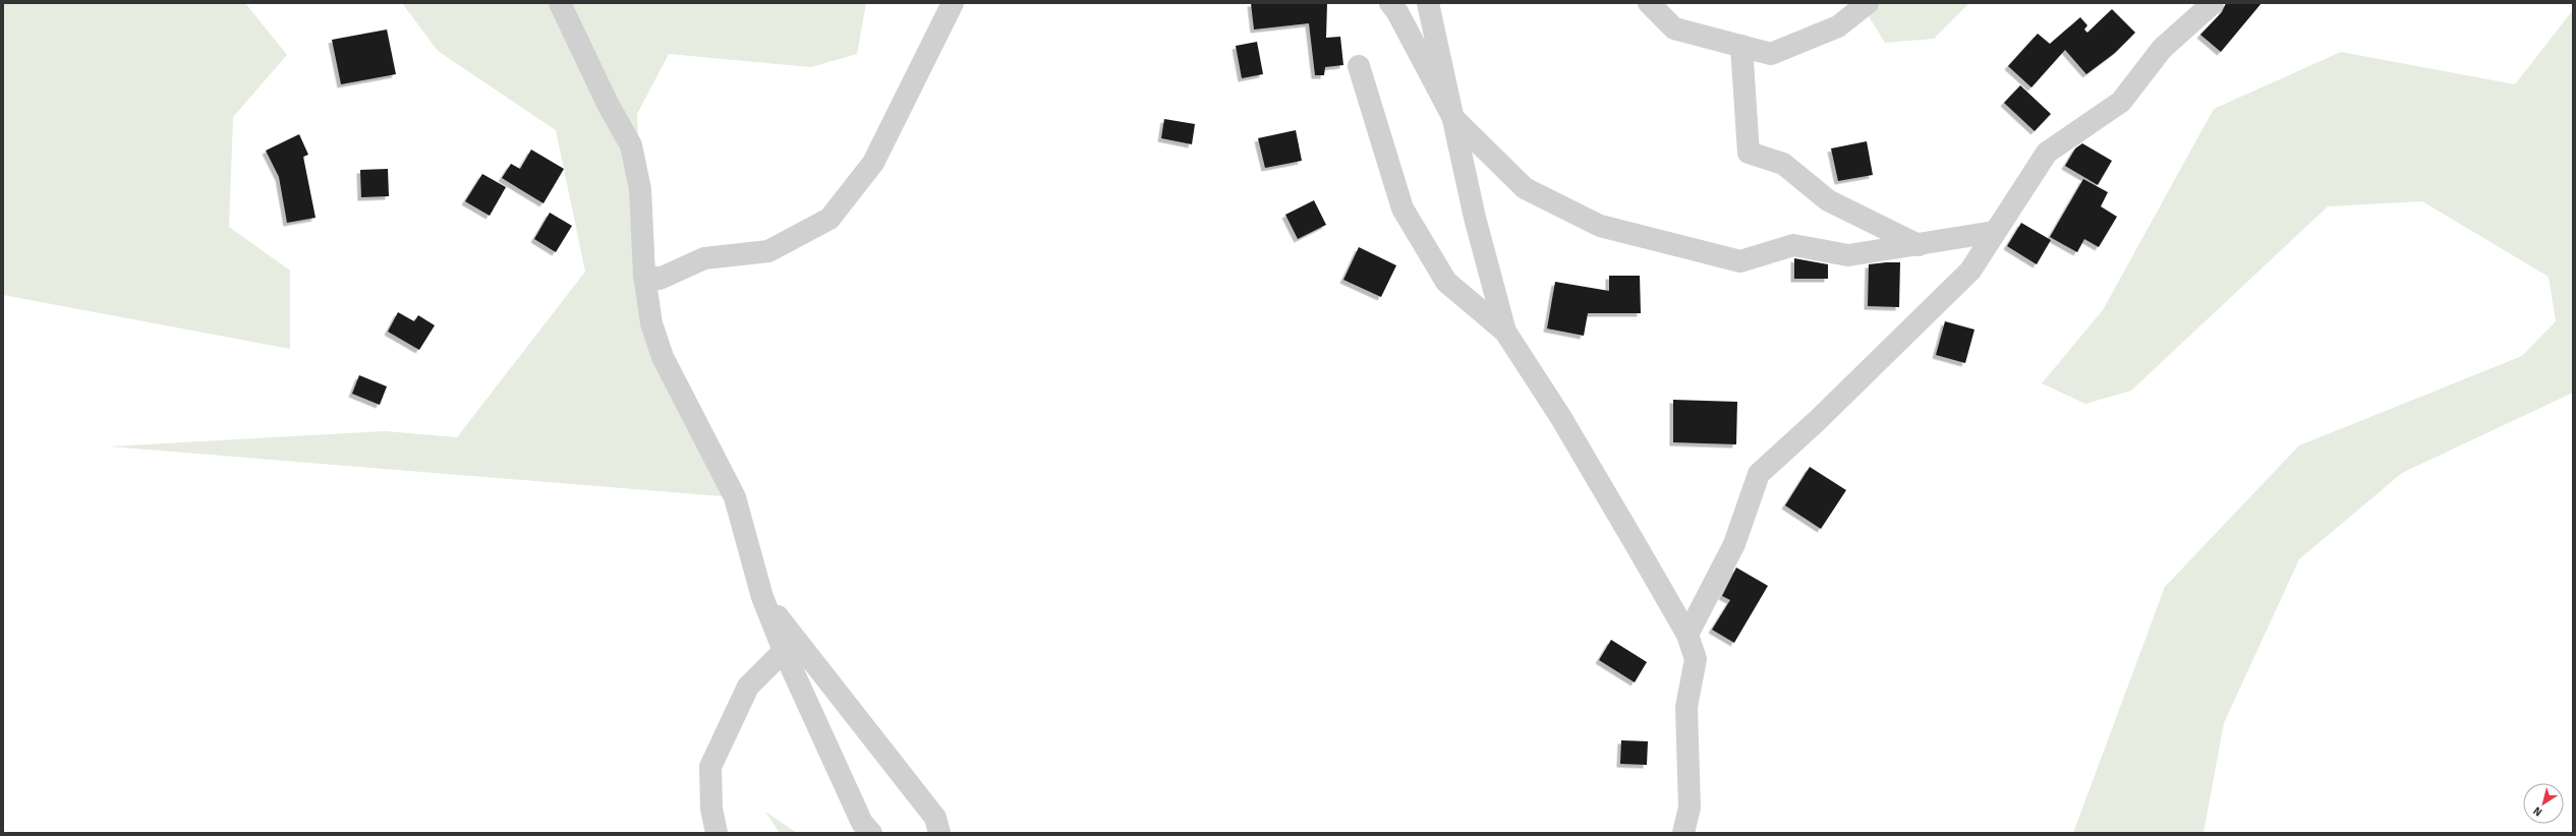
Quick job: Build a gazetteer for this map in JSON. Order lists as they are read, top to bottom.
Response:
{
  "north": "bottom left"
}
